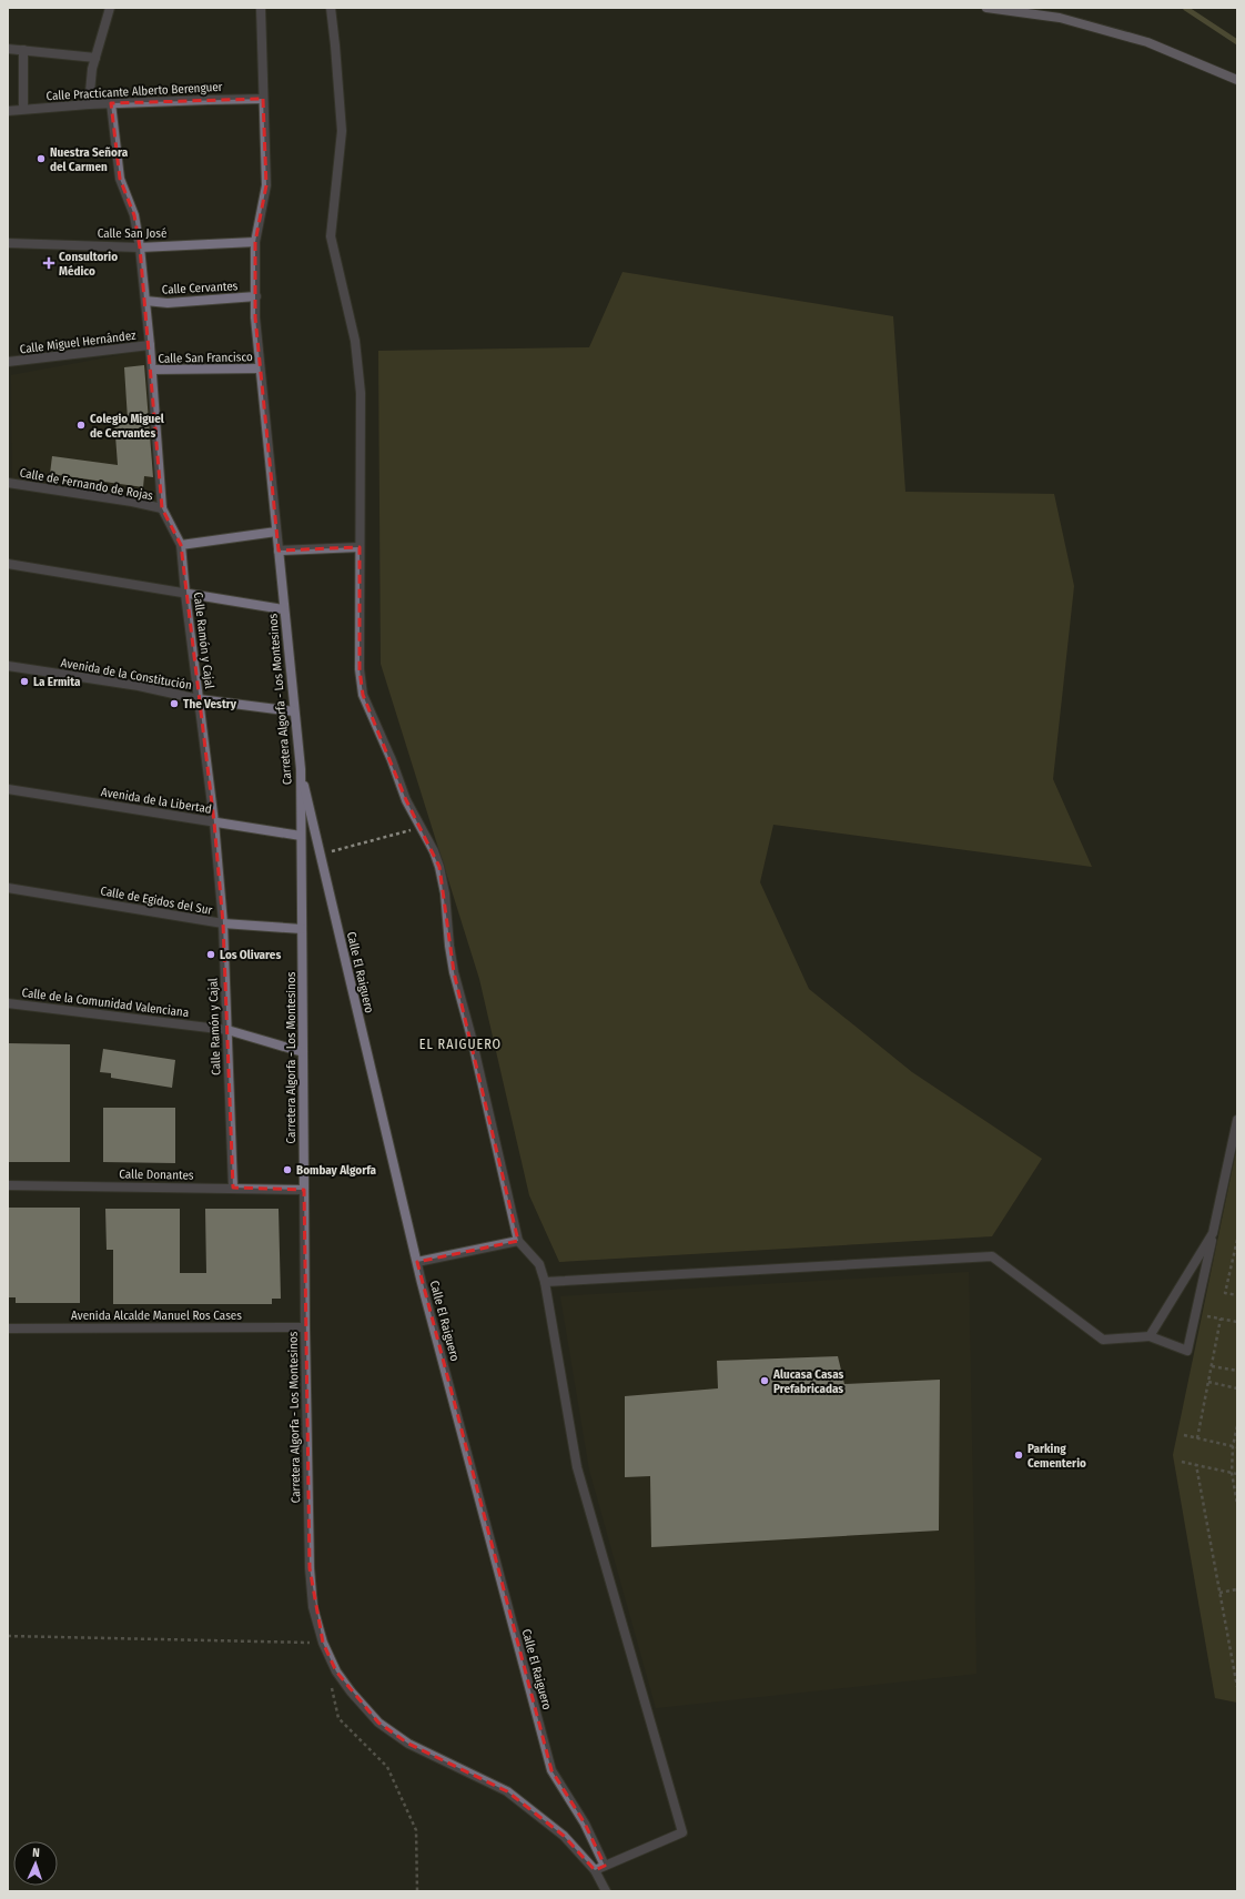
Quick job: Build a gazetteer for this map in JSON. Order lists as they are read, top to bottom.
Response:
{
  "streets": {
    "street": [
      "Calle Practicante Alberto Berenguer",
      "Calle San José",
      "Calle Cervantes",
      "Calle Miguel Hernández",
      "Calle San Francisco",
      "Calle de Fernando de Rojas",
      "Calle Ramón y Cajal",
      "Avenida de la Constitución",
      "Carretera Algorfa - Los Montesinos",
      "Avenida de la Libertad",
      "Calle de Egidos del Sur",
      "Calle El Raiguero",
      "Calle de la Comunidad Valenciana",
      "Calle Donantes",
      "Avenida Alcalde Manuel Ros Cases"
    ]
  },
  "crossings": [
    ["Calle Practicante Alberto Berenguer", "Calle Ramón y Cajal"],
    ["Calle Practicante Alberto Berenguer", "Carretera Algorfa - Los Montesinos"],
    ["Calle San José", "Calle Ramón y Cajal"],
    ["Calle San José", "Carretera Algorfa - Los Montesinos"],
    ["Calle Cervantes", "Calle Ramón y Cajal"],
    ["Calle Cervantes", "Carretera Algorfa - Los Montesinos"],
    ["Calle Miguel Hernández", "Calle Ramón y Cajal"],
    ["Calle San Francisco", "Calle Ramón y Cajal"],
    ["Calle San Francisco", "Carretera Algorfa - Los Montesinos"],
    ["Calle de Fernando de Rojas", "Calle Ramón y Cajal"],
    ["Calle Ramón y Cajal", "Avenida de la Constitución"],
    ["Calle Ramón y Cajal", "Avenida de la Libertad"],
    ["Calle Ramón y Cajal", "Calle de Egidos del Sur"],
    ["Calle Ramón y Cajal", "Calle de la Comunidad Valenciana"],
    ["Calle Ramón y Cajal", "Calle Donantes"],
    ["Avenida de la Constitución", "Carretera Algorfa - Los Montesinos"],
    ["Carretera Algorfa - Los Montesinos", "Avenida de la Libertad"],
    ["Carretera Algorfa - Los Montesinos", "Calle de Egidos del Sur"],
    ["Carretera Algorfa - Los Montesinos", "Calle El Raiguero"],
    ["Carretera Algorfa - Los Montesinos", "Calle de la Comunidad Valenciana"],
    ["Carretera Algorfa - Los Montesinos", "Calle Donantes"],
    ["Carretera Algorfa - Los Montesinos", "Avenida Alcalde Manuel Ros Cases"]
  ],
  "districts": ["EL RAIGUERO"],
  "places": {
    "other": [
      "Nuestra Señora del Carmen",
      "Colegio Miguel de Cervantes",
      "La Ermita",
      "The Vestry",
      "Los Olivares",
      "Bombay Algorfa",
      "Alucasa Casas Prefabricadas",
      "Parking Cementerio"
    ],
    "health": ["Consultorio Médico"]
  },
  "north": "top"
}
